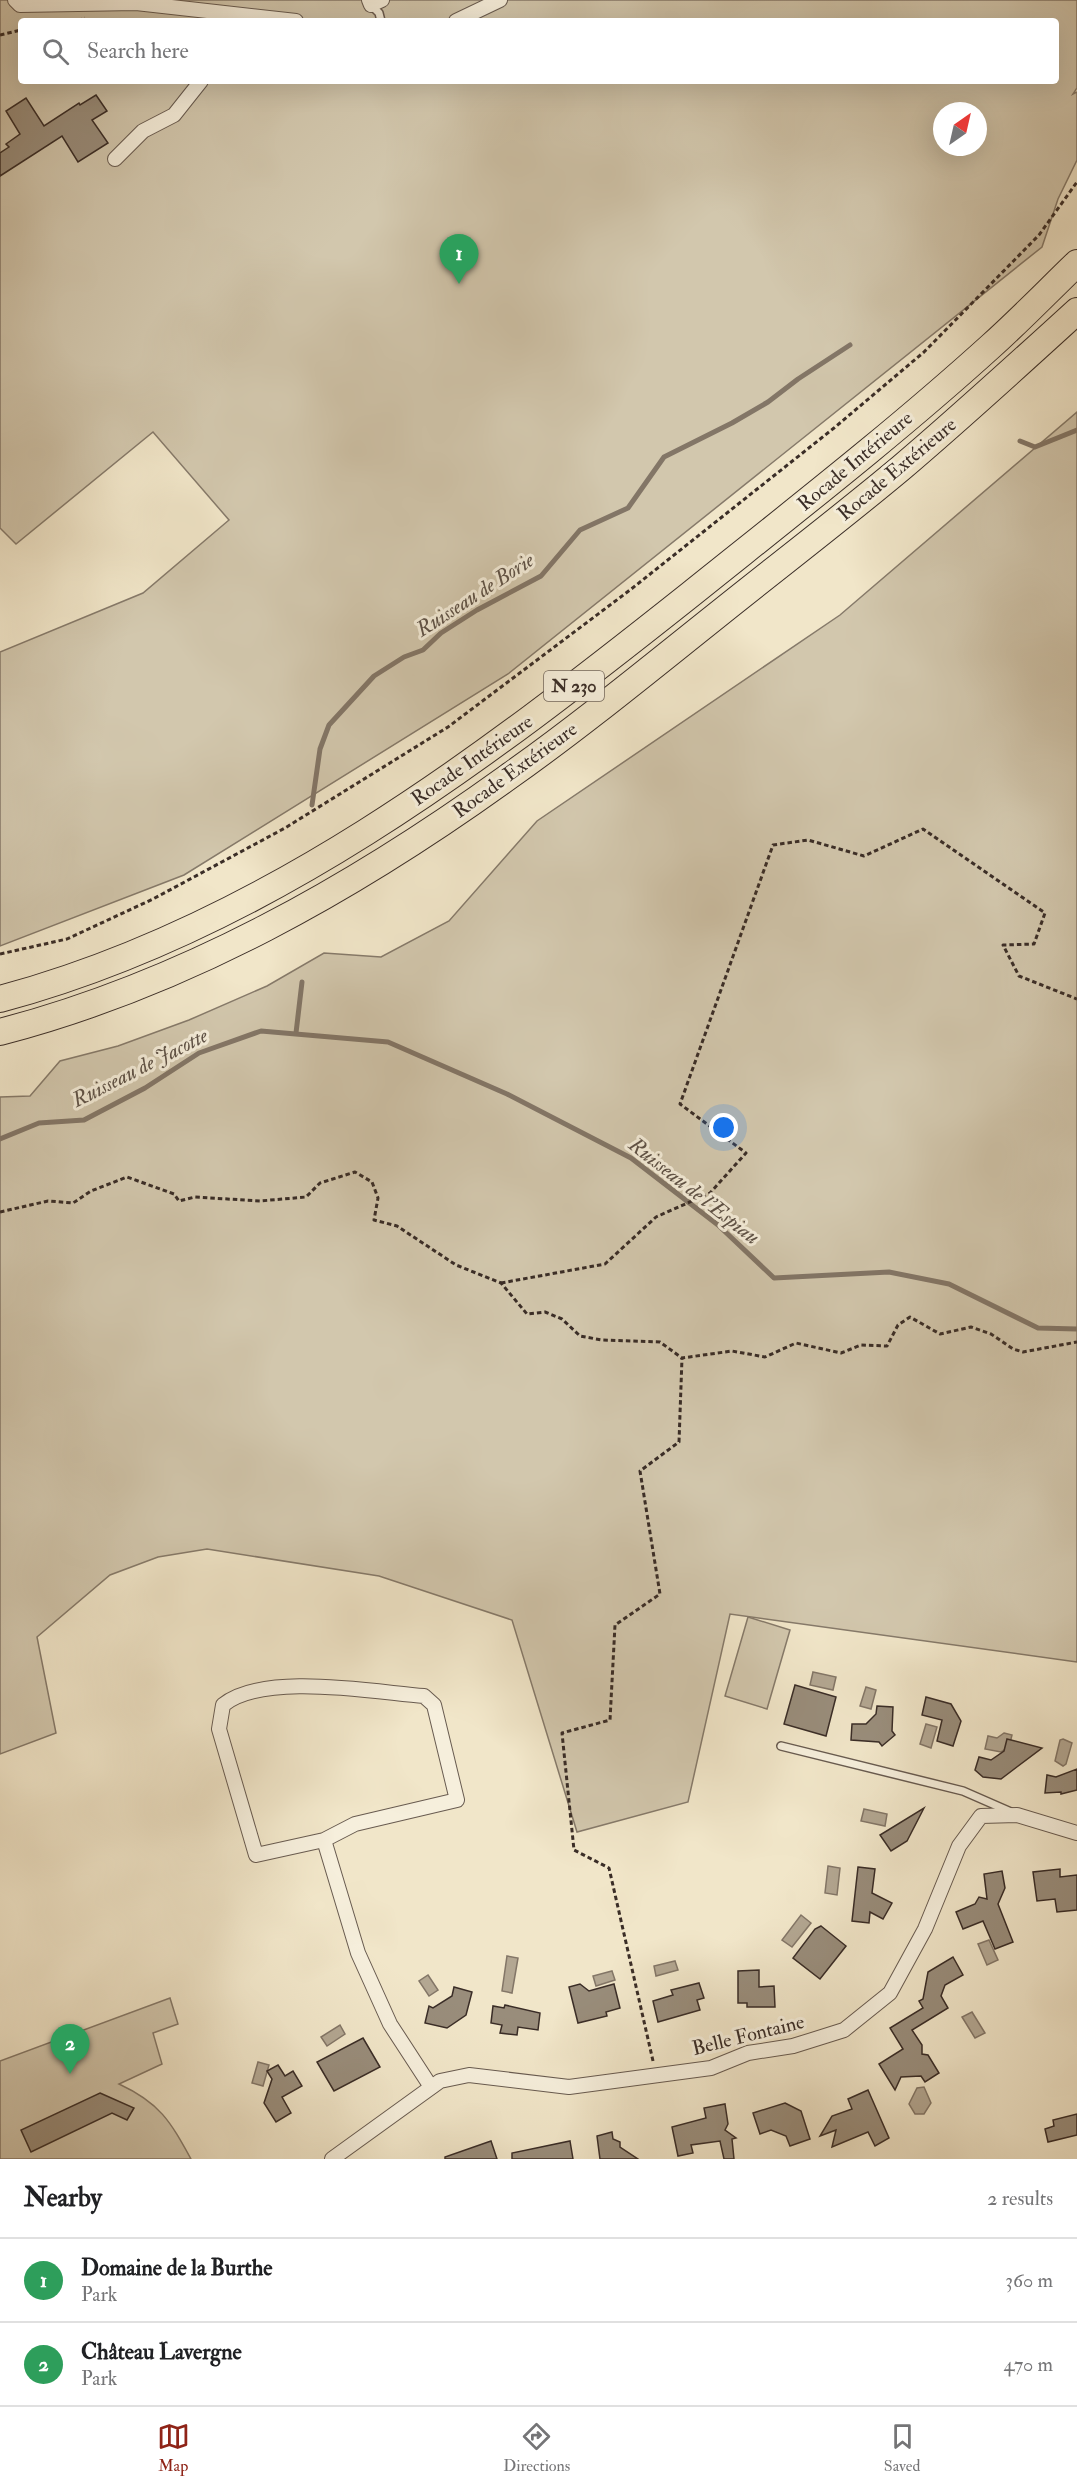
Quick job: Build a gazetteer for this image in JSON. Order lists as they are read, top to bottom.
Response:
{
  "streets": {
    "highway": ["Rocade Intérieure", "Rocade Extérieure", "N 230"],
    "street": ["Belle Fontaine"]
  },
  "water": ["Ruisseau de Borie", "Ruisseau de Jacotte", "Ruisseau de l'Espiau"],
  "north": "top right",
  "page": {
    "search": "Search here",
    "pins": ["1", "2"],
    "heading": ["Nearby", "2 results"],
    "list": [
      {
        "mark": "1",
        "name": "Domaine de la Burthe",
        "note": "Park",
        "value": "360 m"
      },
      {
        "mark": "2",
        "name": "Château Lavergne",
        "note": "Park",
        "value": "470 m"
      }
    ],
    "nav": ["Map", "Directions", "Saved"]
  }
}
